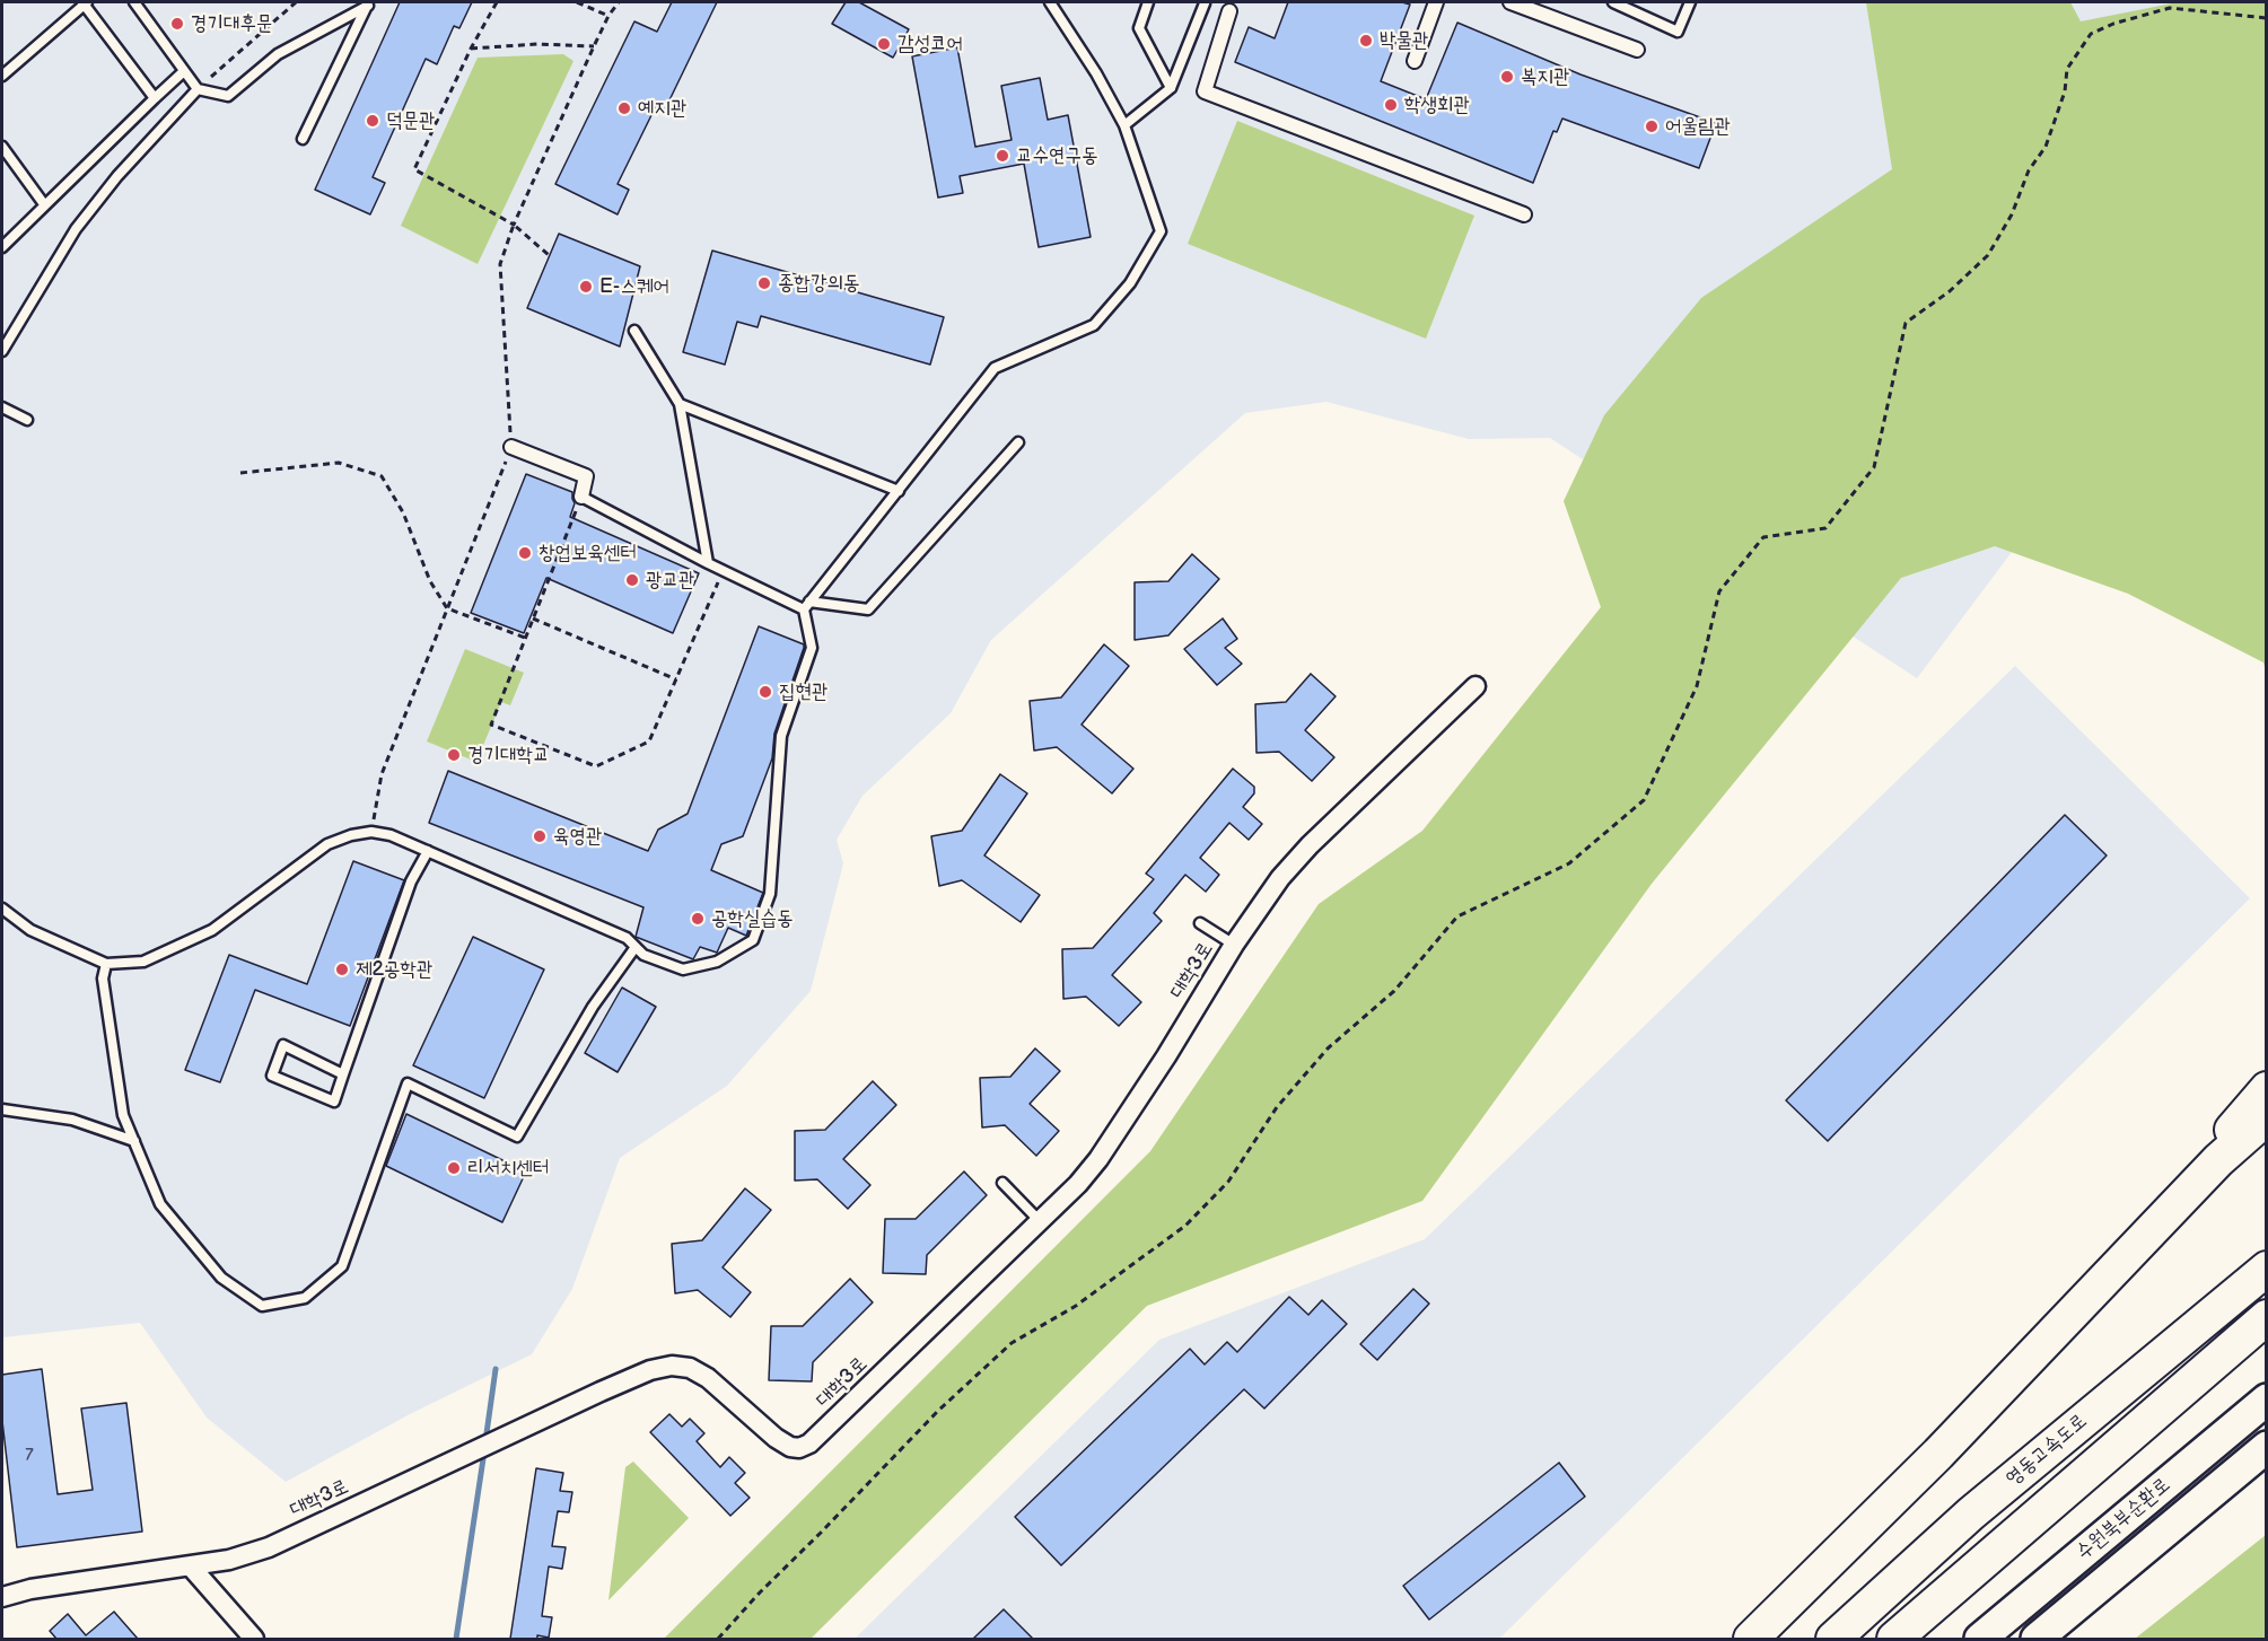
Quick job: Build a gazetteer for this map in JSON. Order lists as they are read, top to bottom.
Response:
{
  "streets": {
    "highway": ["영동고속도로", "수원북부순환로"],
    "street": ["대학3로"]
  },
  "places": [
    "경기대후문",
    "박물관",
    "감성코어",
    "복지관",
    "학생회관",
    "예지관",
    "덕문관",
    "어울림관",
    "교수연구동",
    "종합강의동",
    "E-스퀘어",
    "창업보육센터",
    "광교관",
    "집현관",
    "경기대학교",
    "육영관",
    "공학실습동",
    "제2공학관",
    "리서치센터"
  ],
  "house_numbers": ["7"]
}
